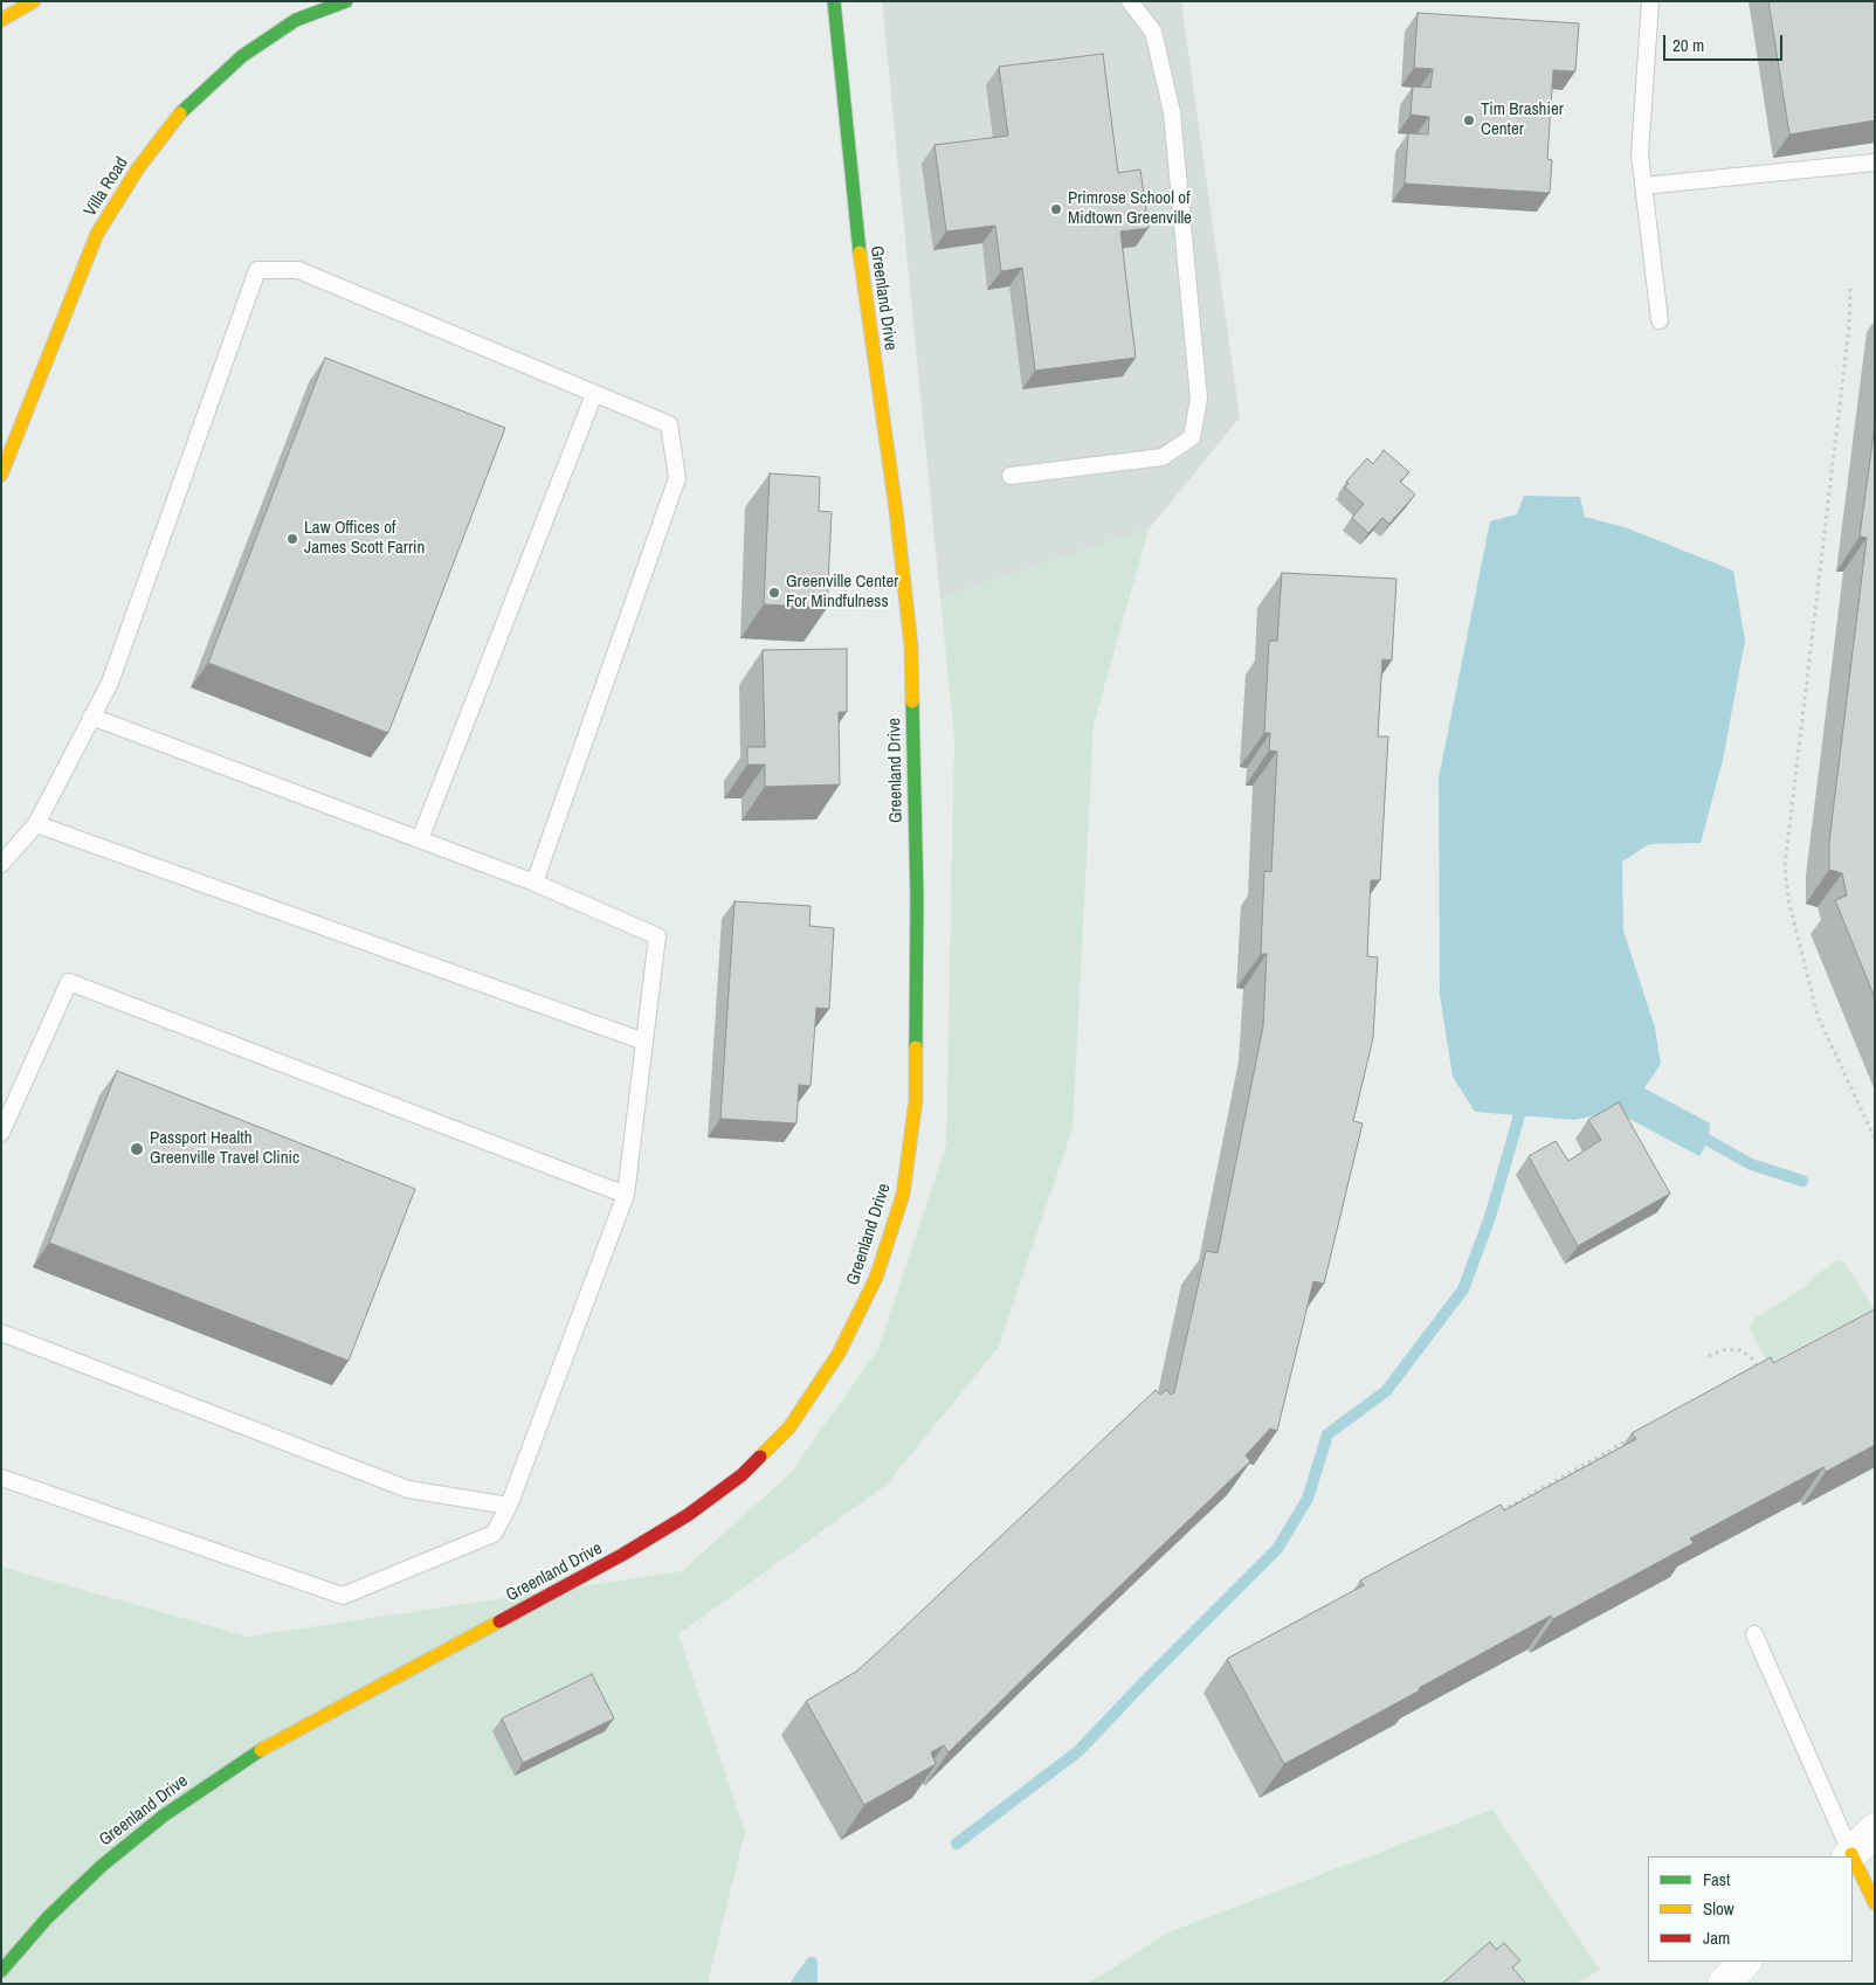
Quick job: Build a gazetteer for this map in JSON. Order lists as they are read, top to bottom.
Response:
{
  "streets": {
    "main road": ["Villa Road", "Greenland Drive"]
  },
  "places": [
    "Tim Brashier Center",
    "Primrose School of Midtown Greenville",
    "Law Offices of James Scott Farrin",
    "Greenville Center For Mindfulness",
    "Passport Health Greenville Travel Clinic"
  ],
  "legend": ["Fast", "Slow", "Jam"],
  "scale_bar": "20 m"
}
